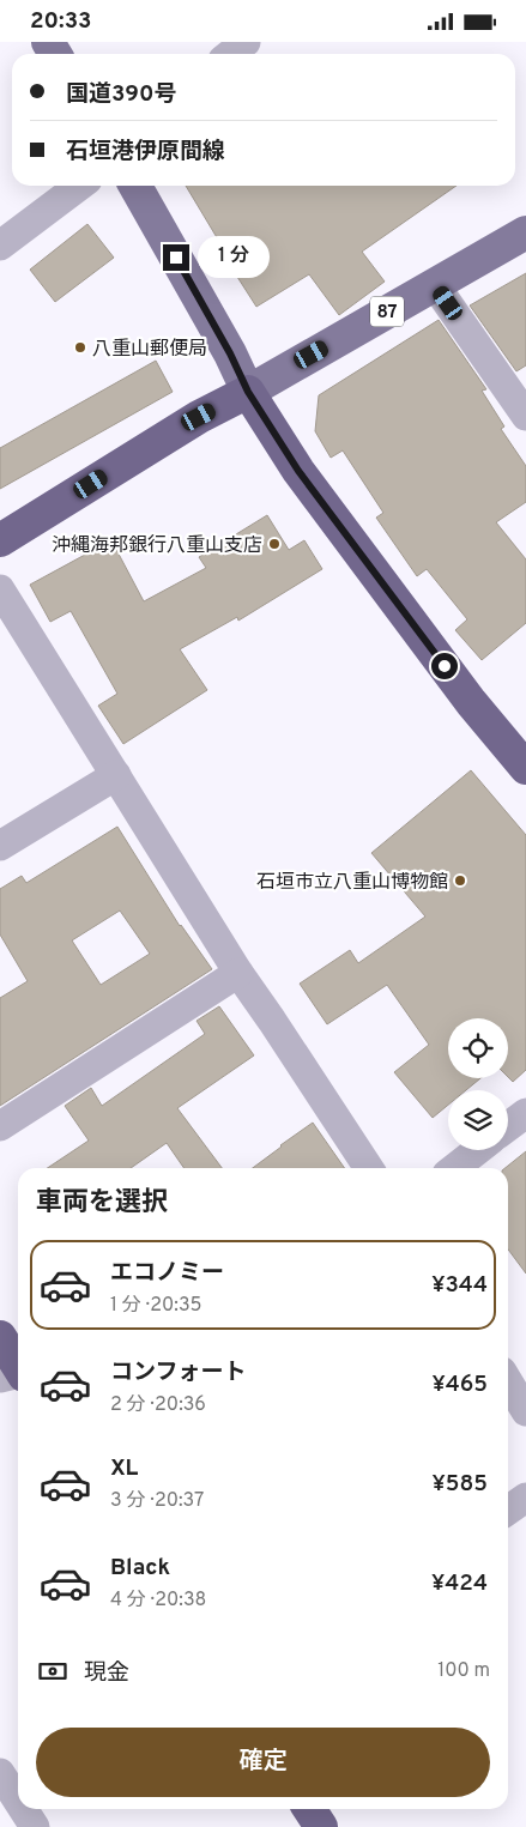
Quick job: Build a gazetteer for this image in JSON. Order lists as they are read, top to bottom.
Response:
{
  "streets": {
    "main road": ["87"]
  },
  "places": ["八重山郵便局", "沖縄海邦銀行八重山支店", "石垣市立八重山博物館"],
  "page": {
    "status": "20:33",
    "banner": ["国道390号", "石垣港伊原間線"],
    "bubble": "1 分",
    "heading": "車両を選択",
    "list": [
      {
        "name": "エコノミー",
        "note": "1 分 · 20:35",
        "value": "¥344"
      },
      {
        "name": "コンフォート",
        "note": "2 分 · 20:36",
        "value": "¥465"
      },
      {
        "name": "XL",
        "note": "3 分 · 20:37",
        "value": "¥585"
      },
      {
        "name": "Black",
        "note": "4 分 · 20:38",
        "value": "¥424"
      }
    ],
    "pay": ["現金", "100 m"],
    "buttons": "確定"
  }
}
